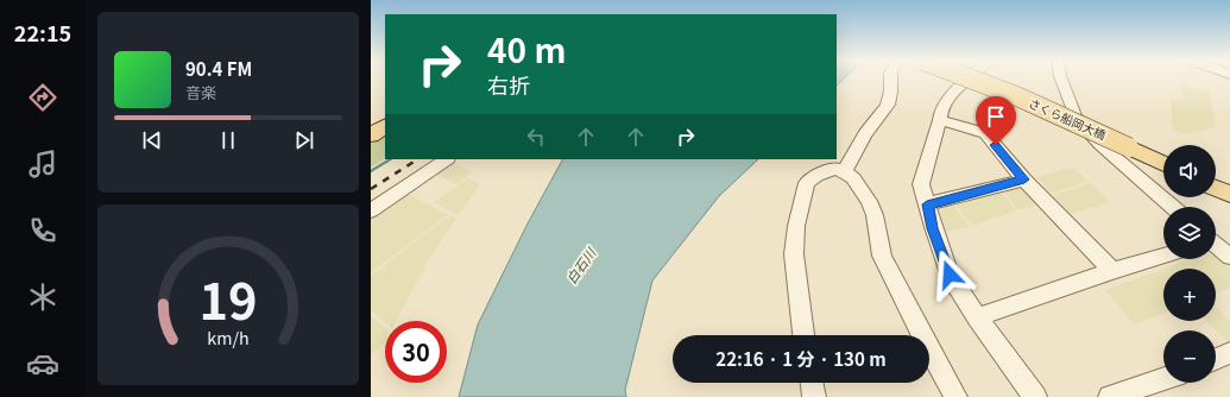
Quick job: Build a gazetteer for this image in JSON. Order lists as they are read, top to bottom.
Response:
{
  "streets": {
    "main road": ["さくら船岡大橋"]
  },
  "water": ["白石川"],
  "page": {
    "tabs": "22:15",
    "turn": ["40 m", "右折"],
    "song": ["90.4 FM", "音楽"],
    "map_buttons": ["+", "−"],
    "limit": "30",
    "trip": "22:16 · 1 分 · 130 m",
    "gauge": ["19", "km/h"]
  }
}
